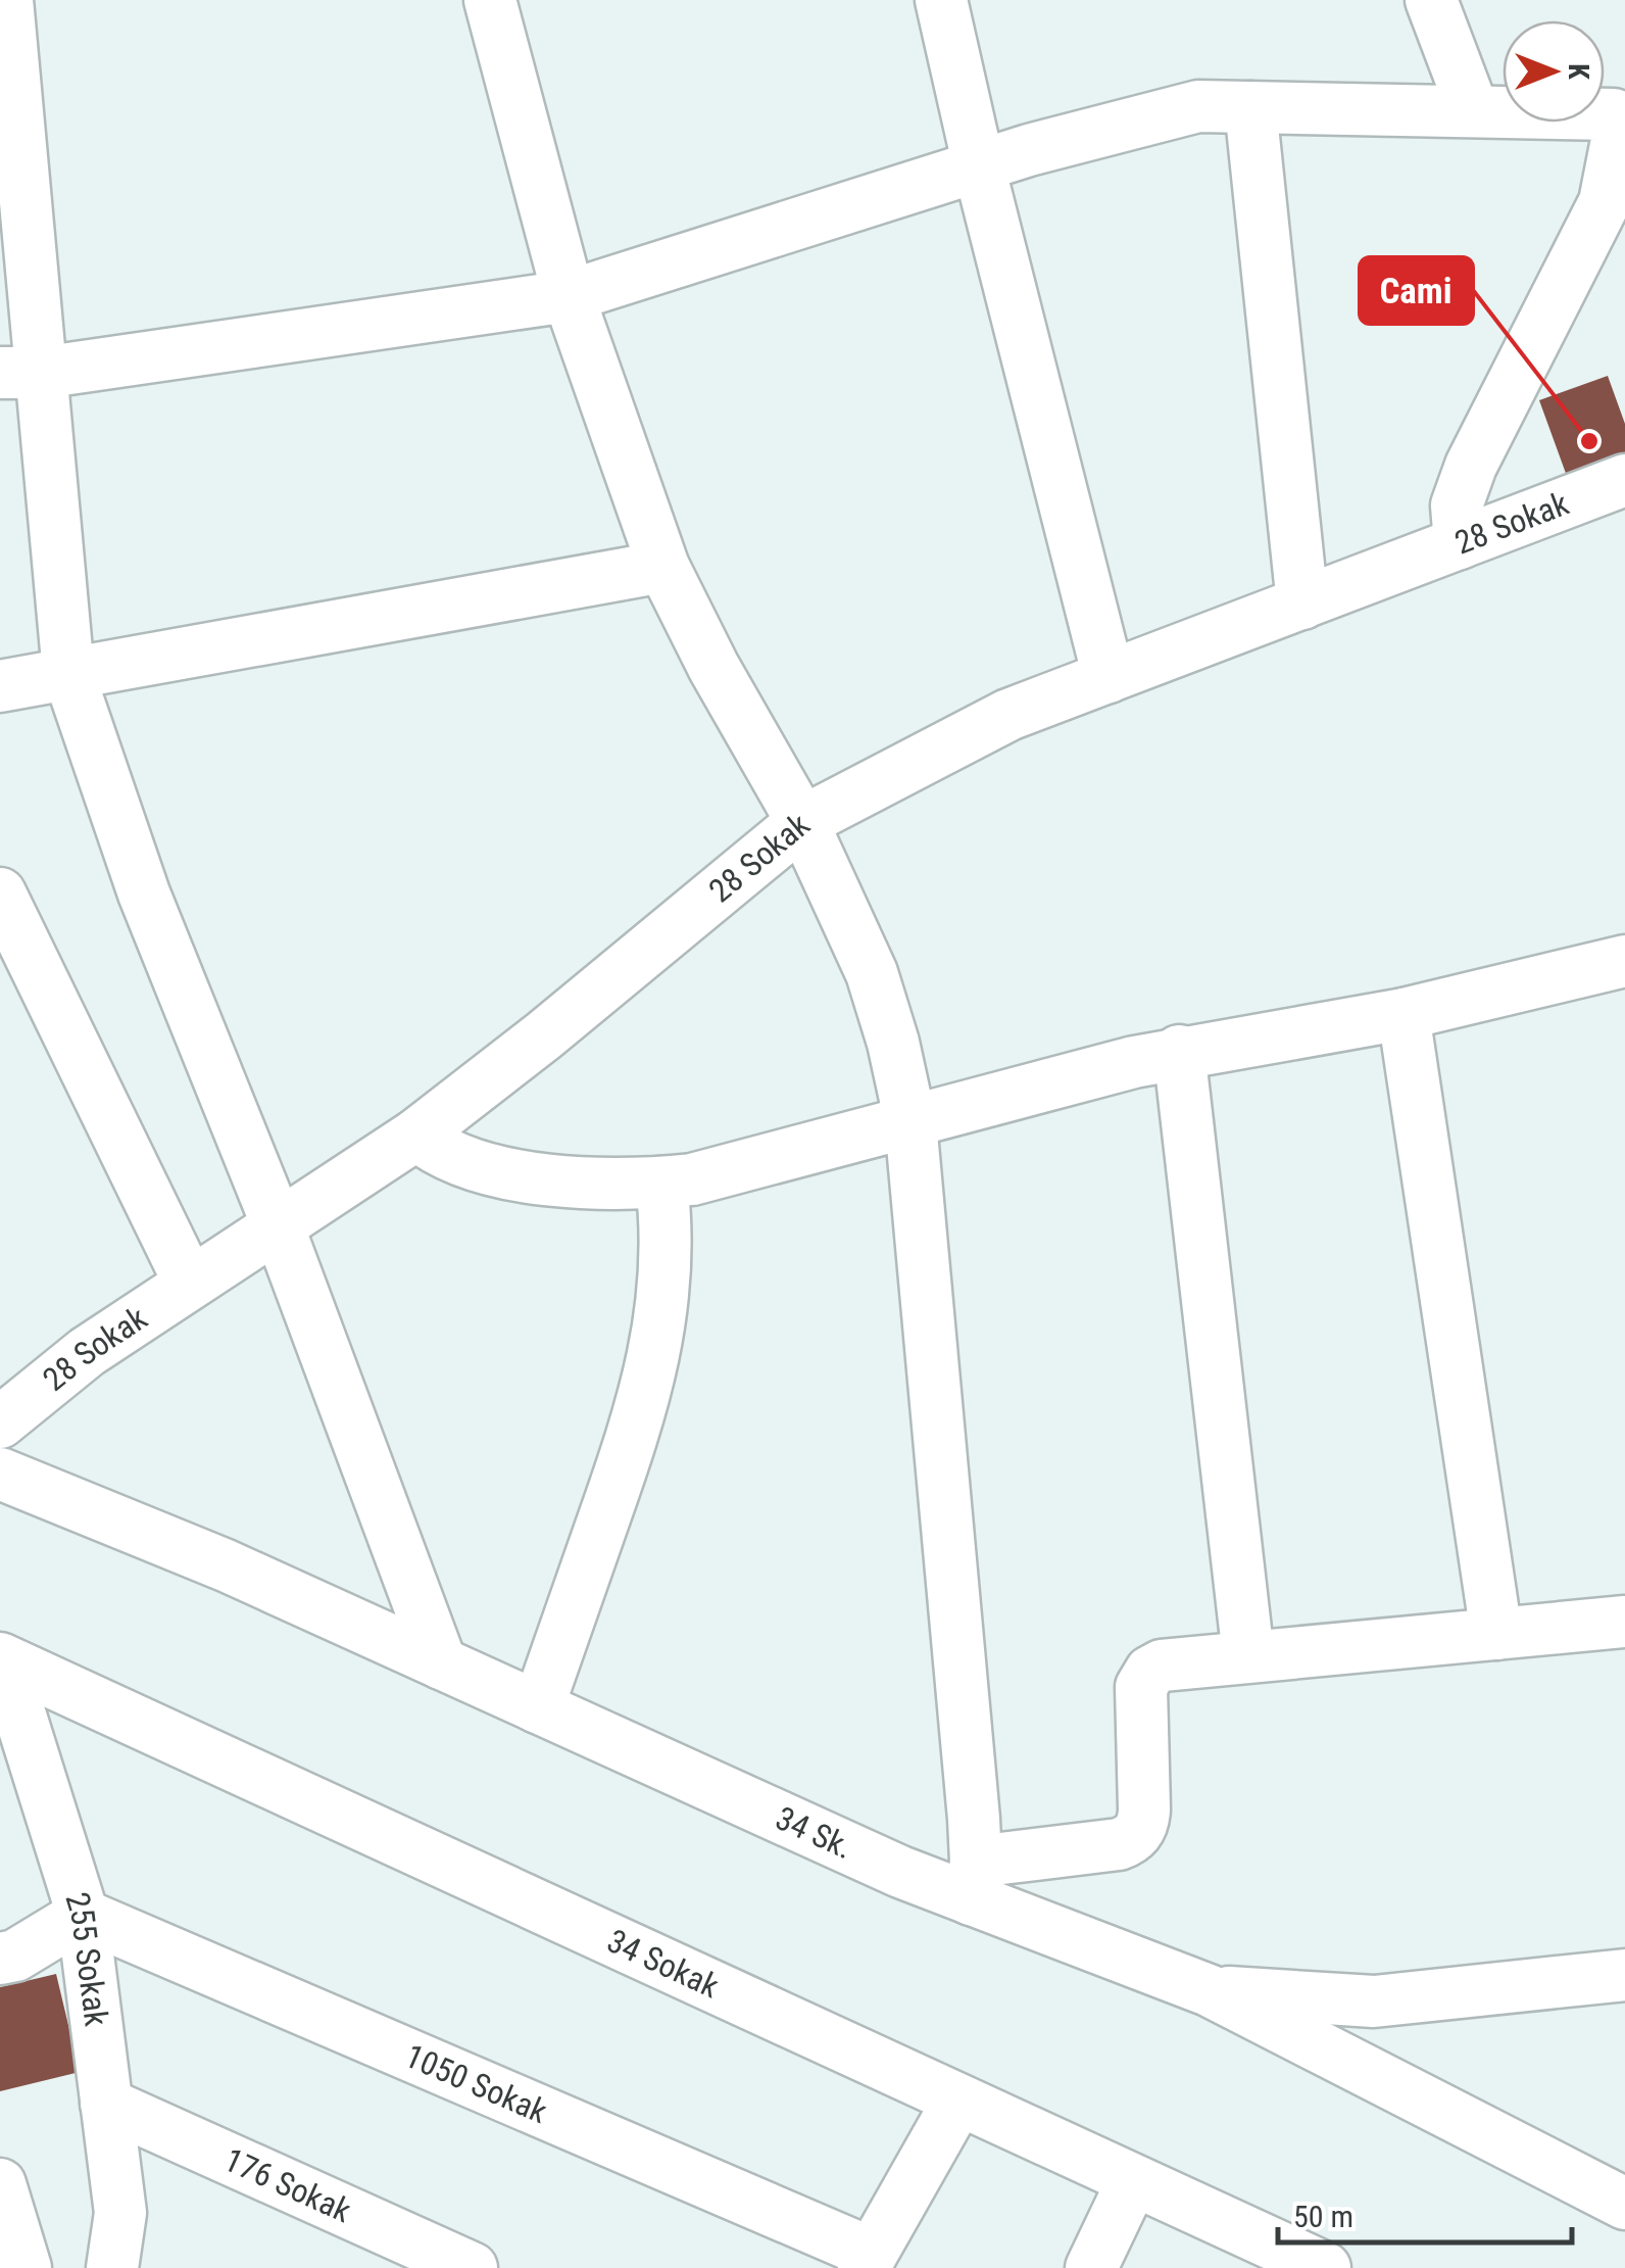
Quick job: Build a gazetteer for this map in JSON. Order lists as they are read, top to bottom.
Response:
{
  "streets": {
    "street": [
      "28 Sokak",
      "34 Sk.",
      "255 Sokak",
      "34 Sokak",
      "1050 Sokak",
      "176 Sokak"
    ]
  },
  "crossings": [
    ["255 Sokak", "34 Sokak"],
    ["255 Sokak", "1050 Sokak"],
    ["255 Sokak", "176 Sokak"]
  ],
  "places": ["Cami"],
  "scale_bar": "50 m",
  "north": "right"
}
